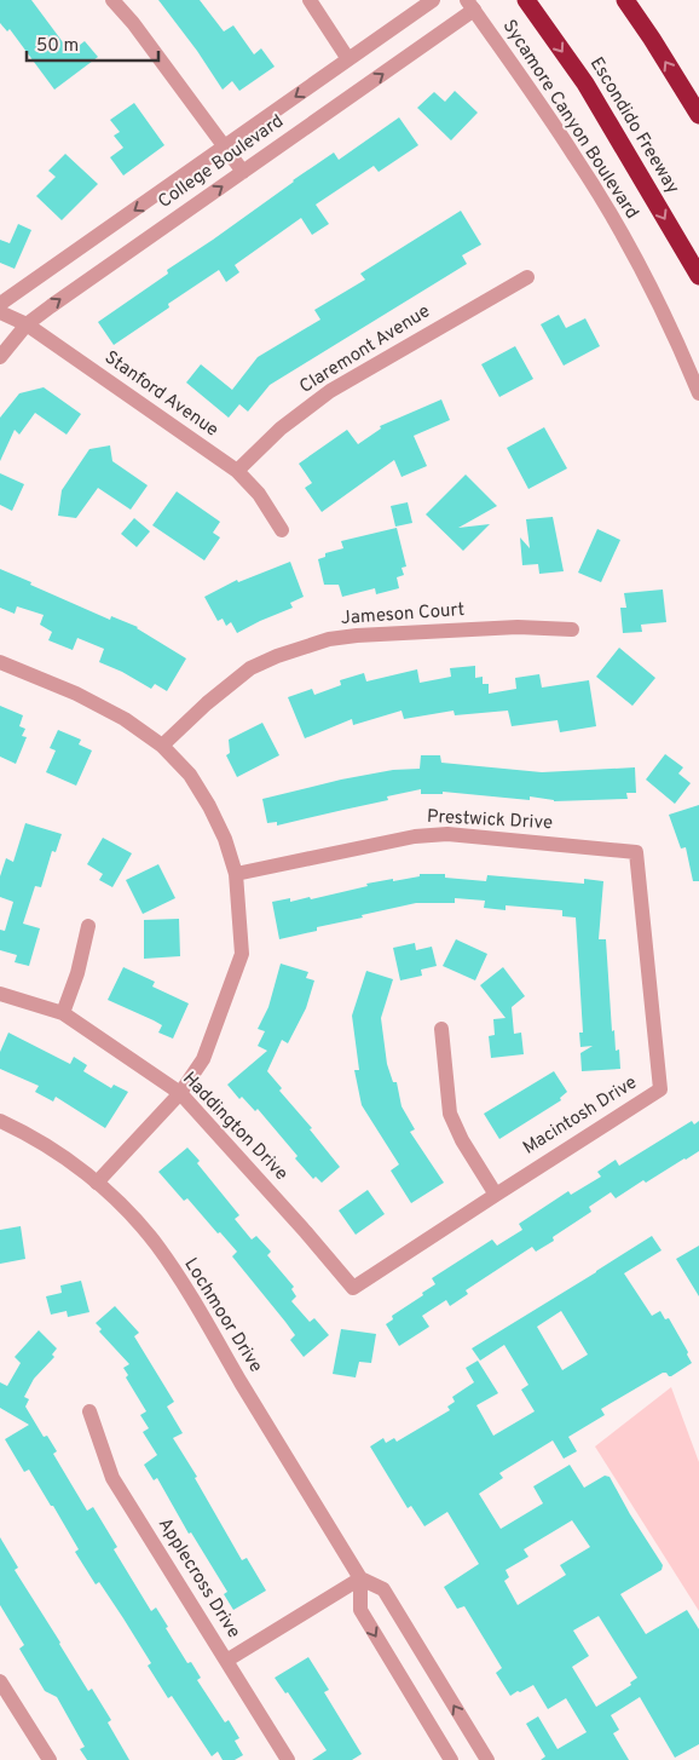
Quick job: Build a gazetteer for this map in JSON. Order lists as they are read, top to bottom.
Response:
{
  "streets": {
    "highway": ["Escondido Freeway"],
    "street": [
      "Sycamore Canyon Boulevard",
      "College Boulevard",
      "Claremont Avenue",
      "Stanford Avenue",
      "Jameson Court",
      "Prestwick Drive",
      "Macintosh Drive",
      "Haddington Drive",
      "Lochmoor Drive",
      "Applecross Drive"
    ]
  },
  "crossings": [
    ["Sycamore Canyon Boulevard", "College Boulevard"],
    ["College Boulevard", "Stanford Avenue"],
    ["Claremont Avenue", "Stanford Avenue"],
    ["Prestwick Drive", "Macintosh Drive"],
    ["Macintosh Drive", "Haddington Drive"]
  ],
  "scale_bar": "50 m"
}
